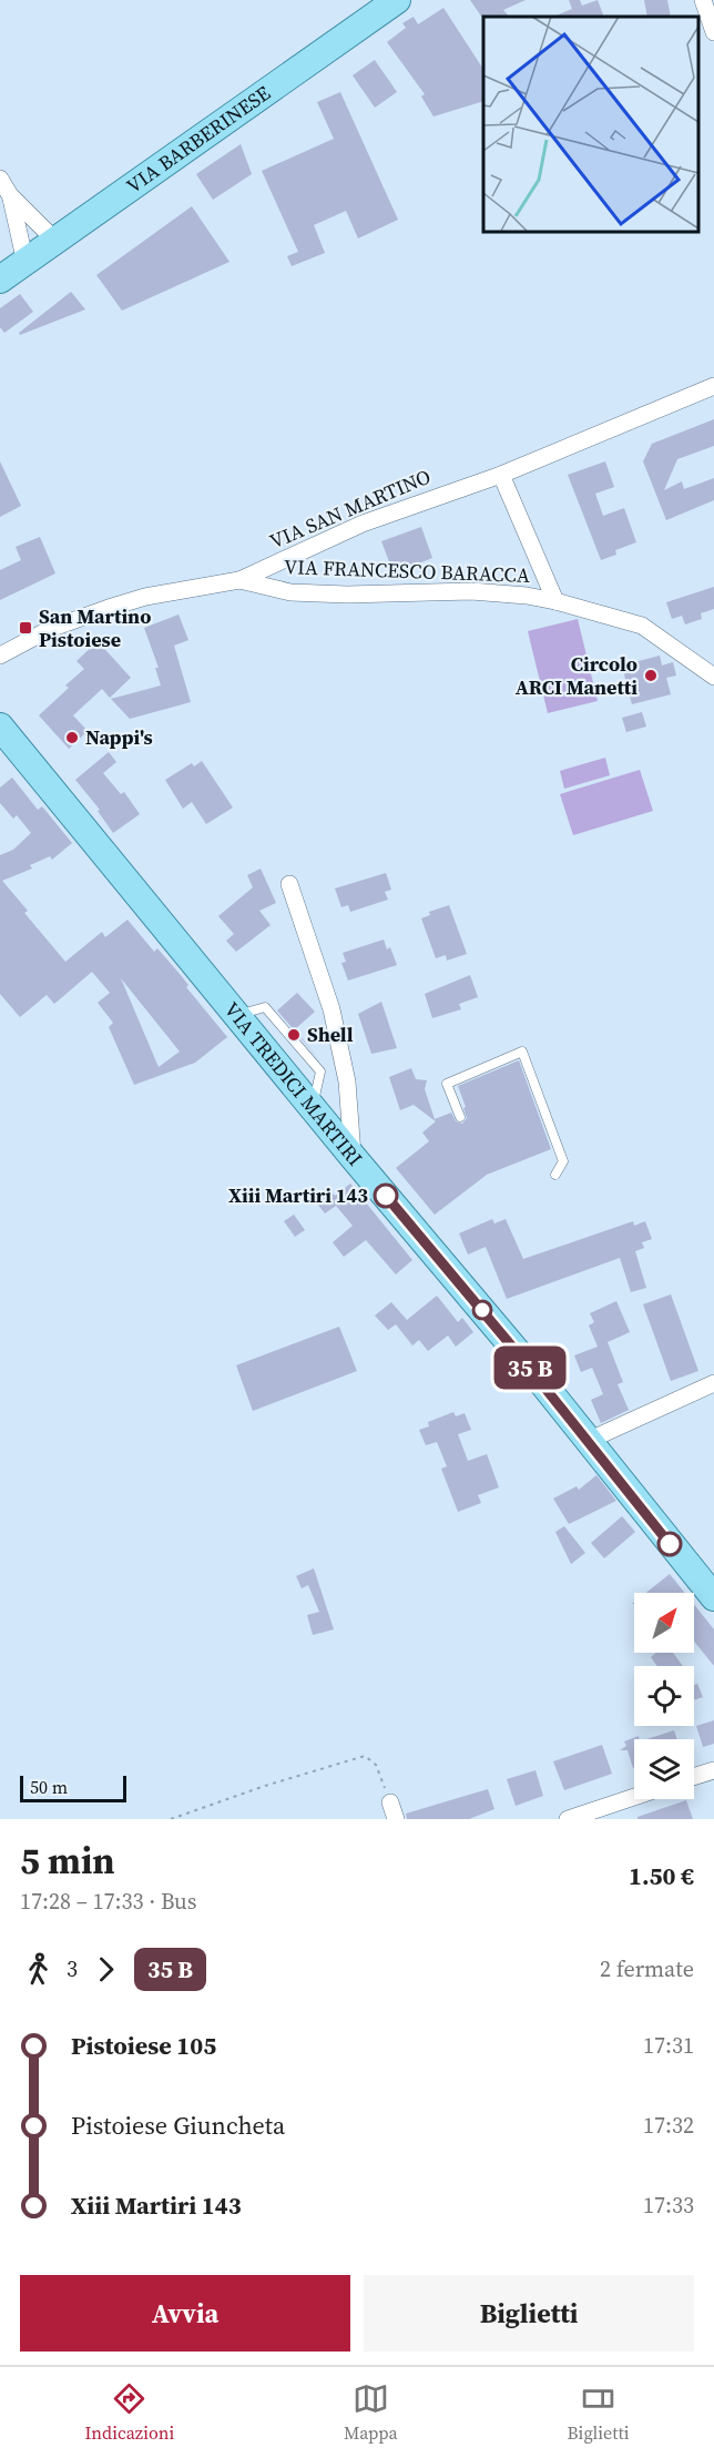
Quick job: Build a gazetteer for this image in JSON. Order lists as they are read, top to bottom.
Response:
{
  "streets": {
    "main road": ["VIA BARBERINESE", "VIA TREDICI MARTIRI"],
    "street": ["VIA SAN MARTINO", "VIA FRANCESCO BARACCA"]
  },
  "crossings": [
    ["VIA SAN MARTINO", "VIA FRANCESCO BARACCA"]
  ],
  "places": {
    "transit": ["San Martino Pistoiese"],
    "other": [
      "Circolo ARCI Manetti",
      "Nappi's",
      "Shell",
      "Xiii Martiri 143"
    ]
  },
  "scale_bar": "50 m",
  "north": "top right",
  "page": {
    "on_map": "35 B",
    "scale": "50 m",
    "heading": ["5 min", "17:28 – 17:33 · Bus", "1.50 €"],
    "legs": ["3", "35 B", "2 fermate"],
    "list": [
      {
        "name": "Pistoiese 105",
        "value": "17:31"
      },
      {
        "name": "Pistoiese Giuncheta",
        "value": "17:32"
      },
      {
        "name": "Xiii Martiri 143",
        "value": "17:33"
      }
    ],
    "buttons": ["Avvia", "Biglietti"],
    "tabs": ["Indicazioni", "Mappa", "Biglietti"]
  }
}
